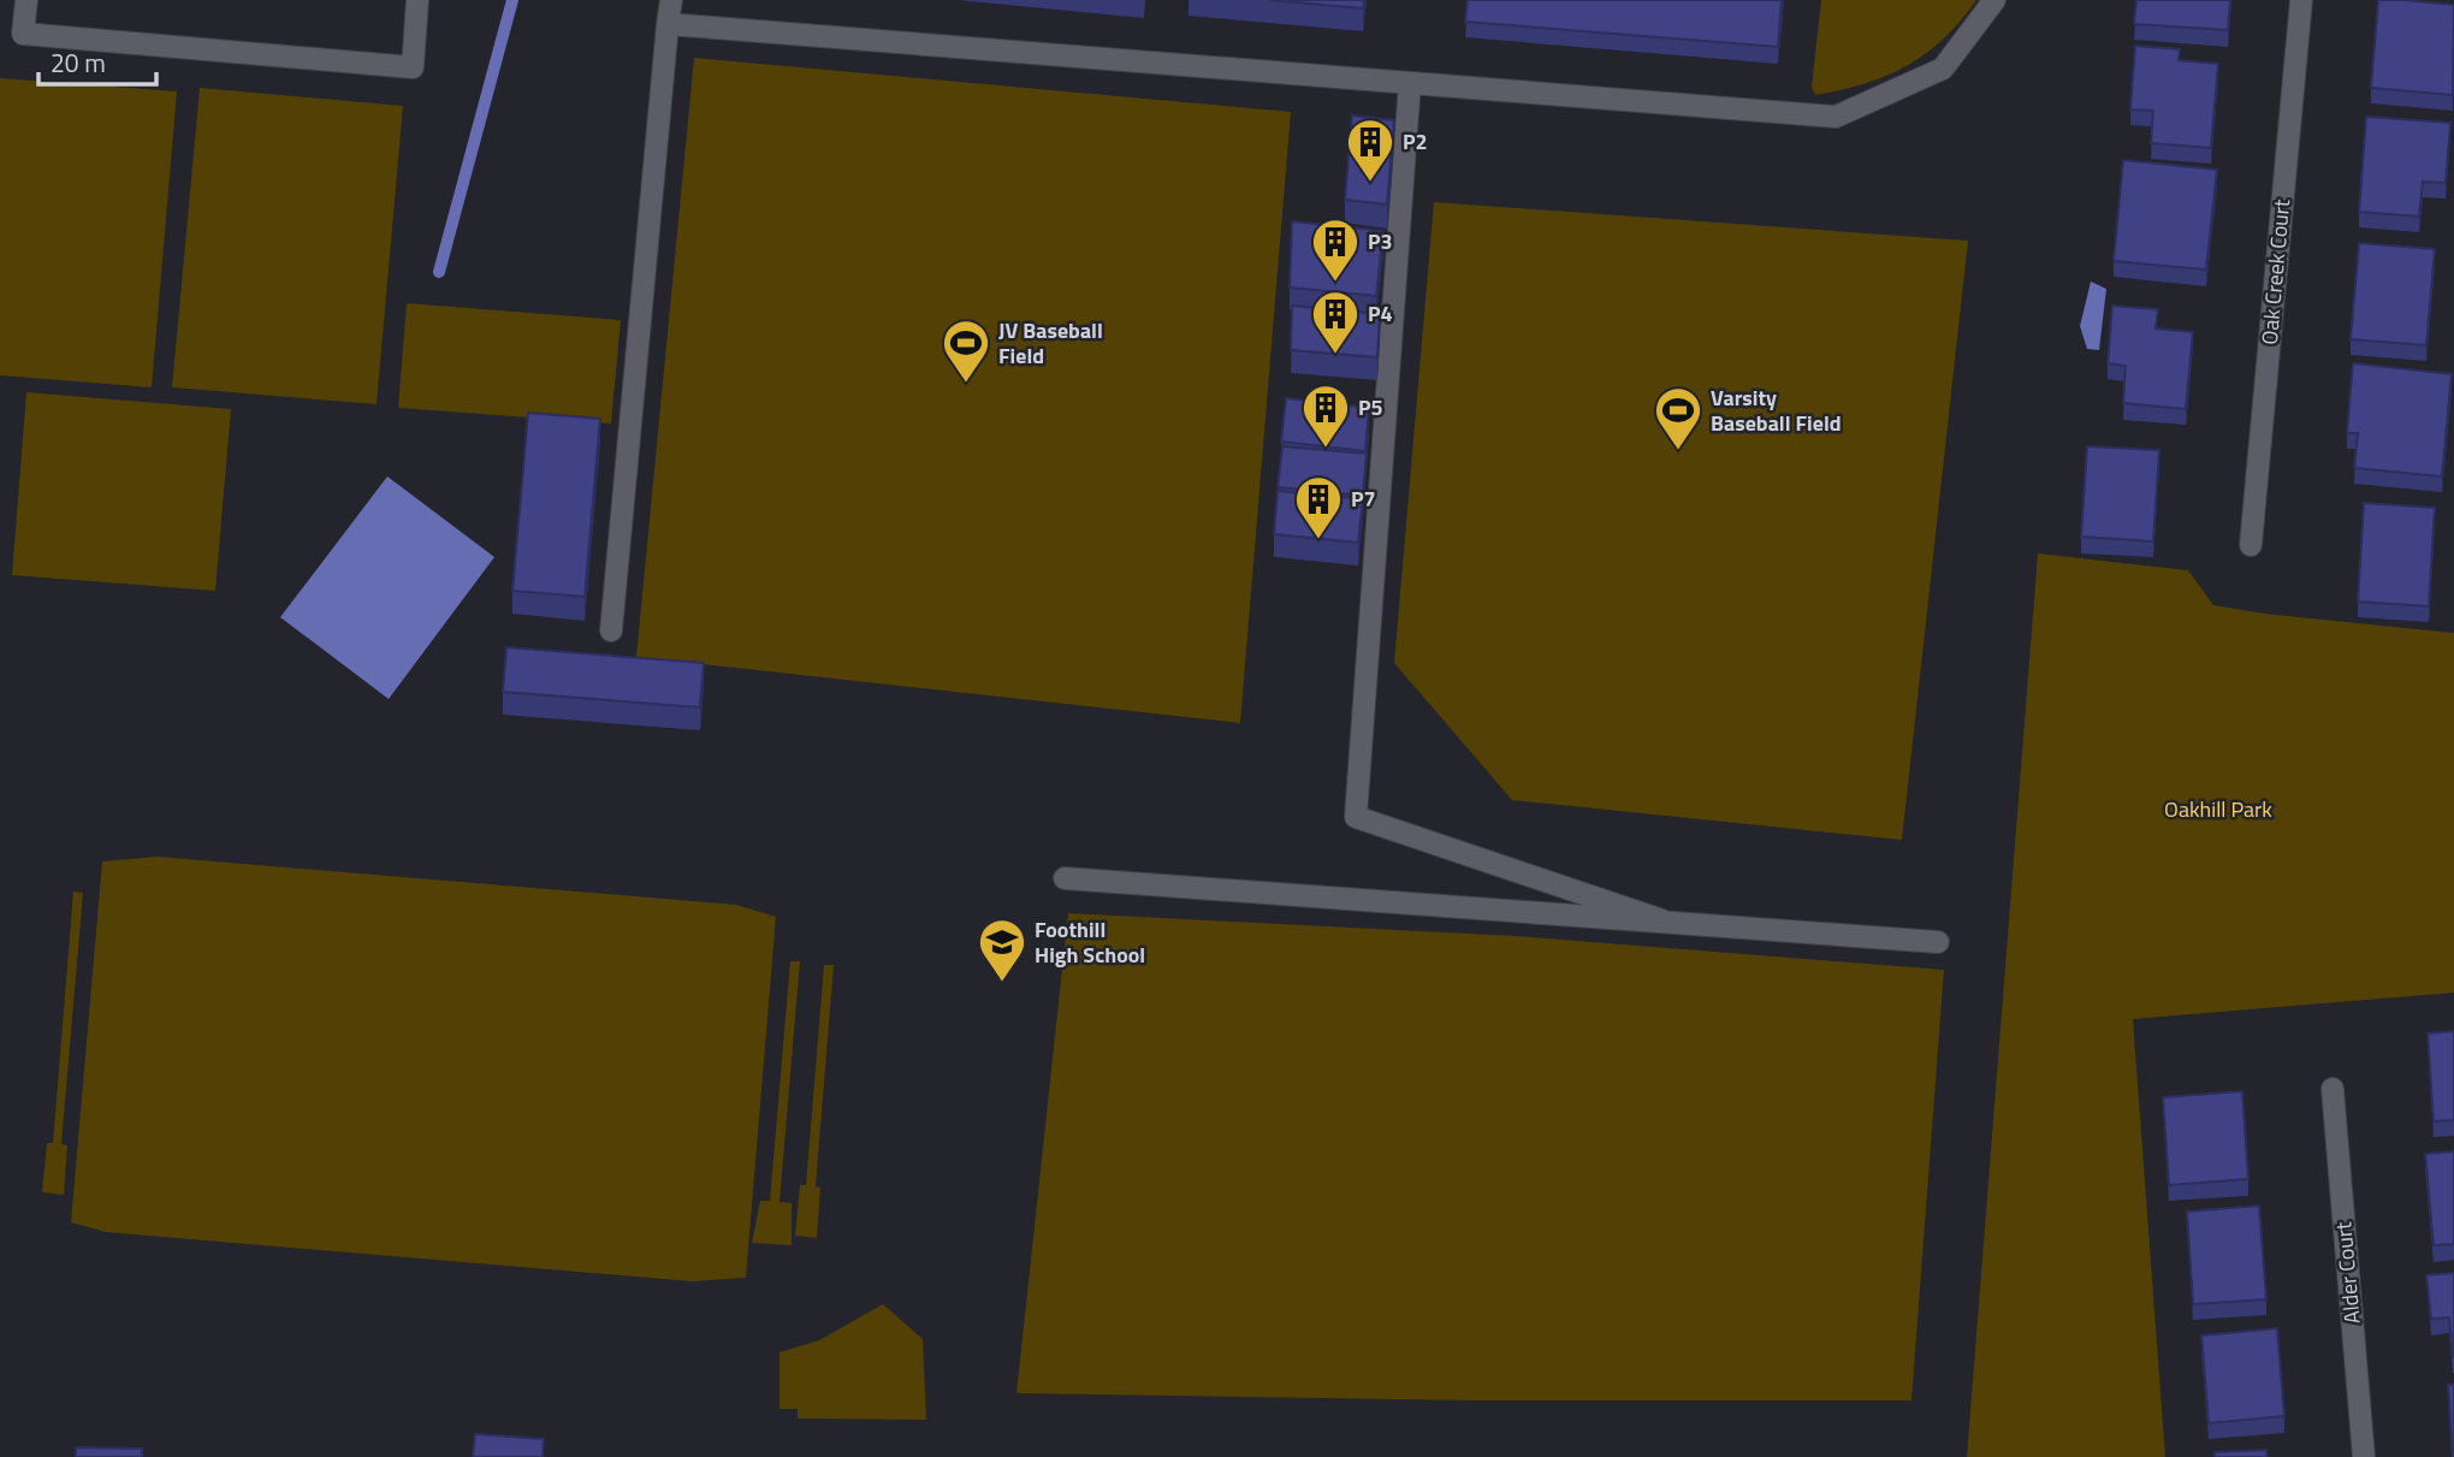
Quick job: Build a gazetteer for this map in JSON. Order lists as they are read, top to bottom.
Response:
{
  "streets": {
    "street": ["Oak Creek Court", "Alder Court"]
  },
  "parks": ["Oakhill Park"],
  "places": {
    "building": [
      "P2",
      "P3",
      "P4",
      "P5",
      "P7"
    ],
    "sports": ["JV Baseball Field", "Varsity Baseball Field"],
    "school or university": ["Foothill High School"]
  },
  "scale_bar": "20 m"
}
